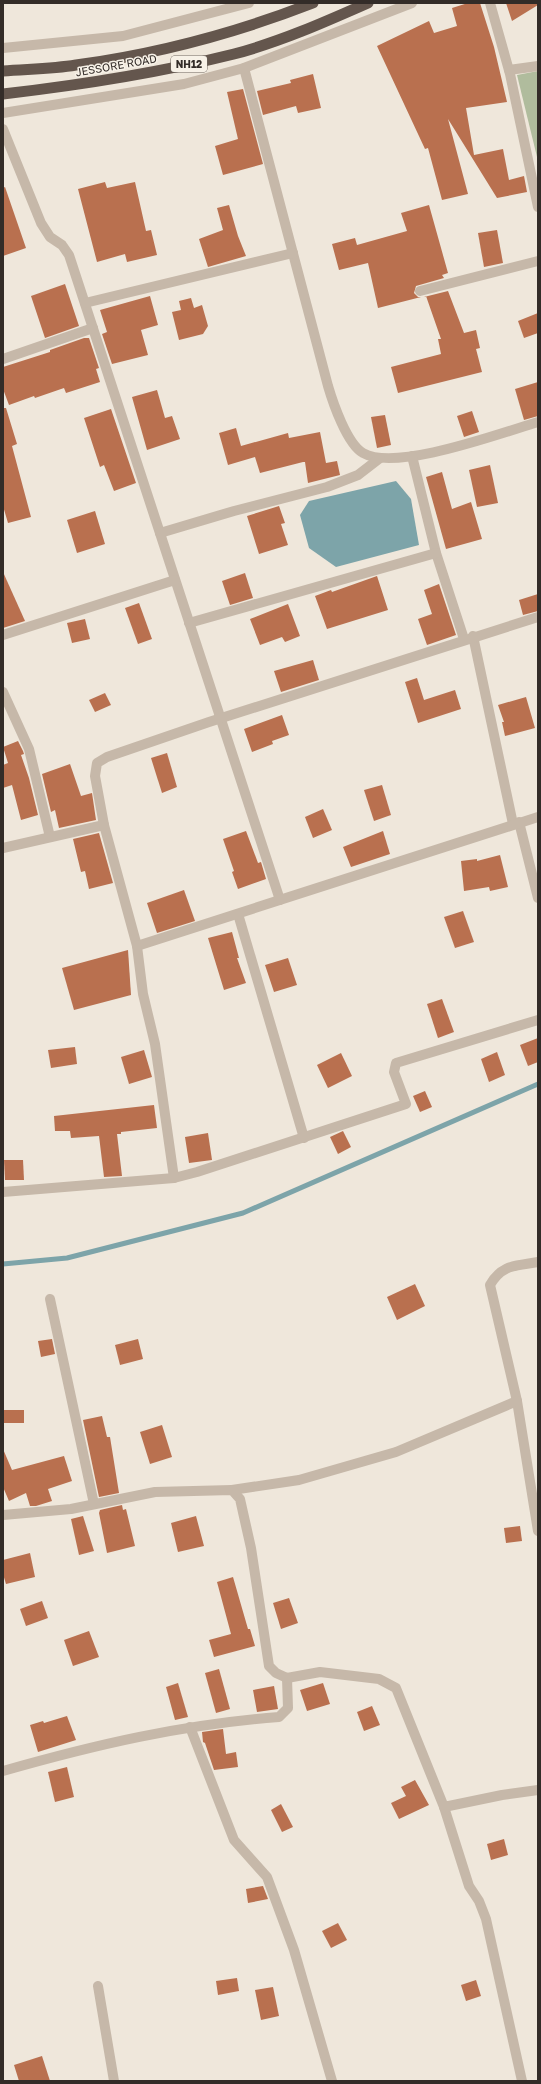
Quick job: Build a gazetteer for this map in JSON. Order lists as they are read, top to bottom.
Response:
{
  "streets": {
    "highway": ["NH12", "JESSORE ROAD"]
  }
}
